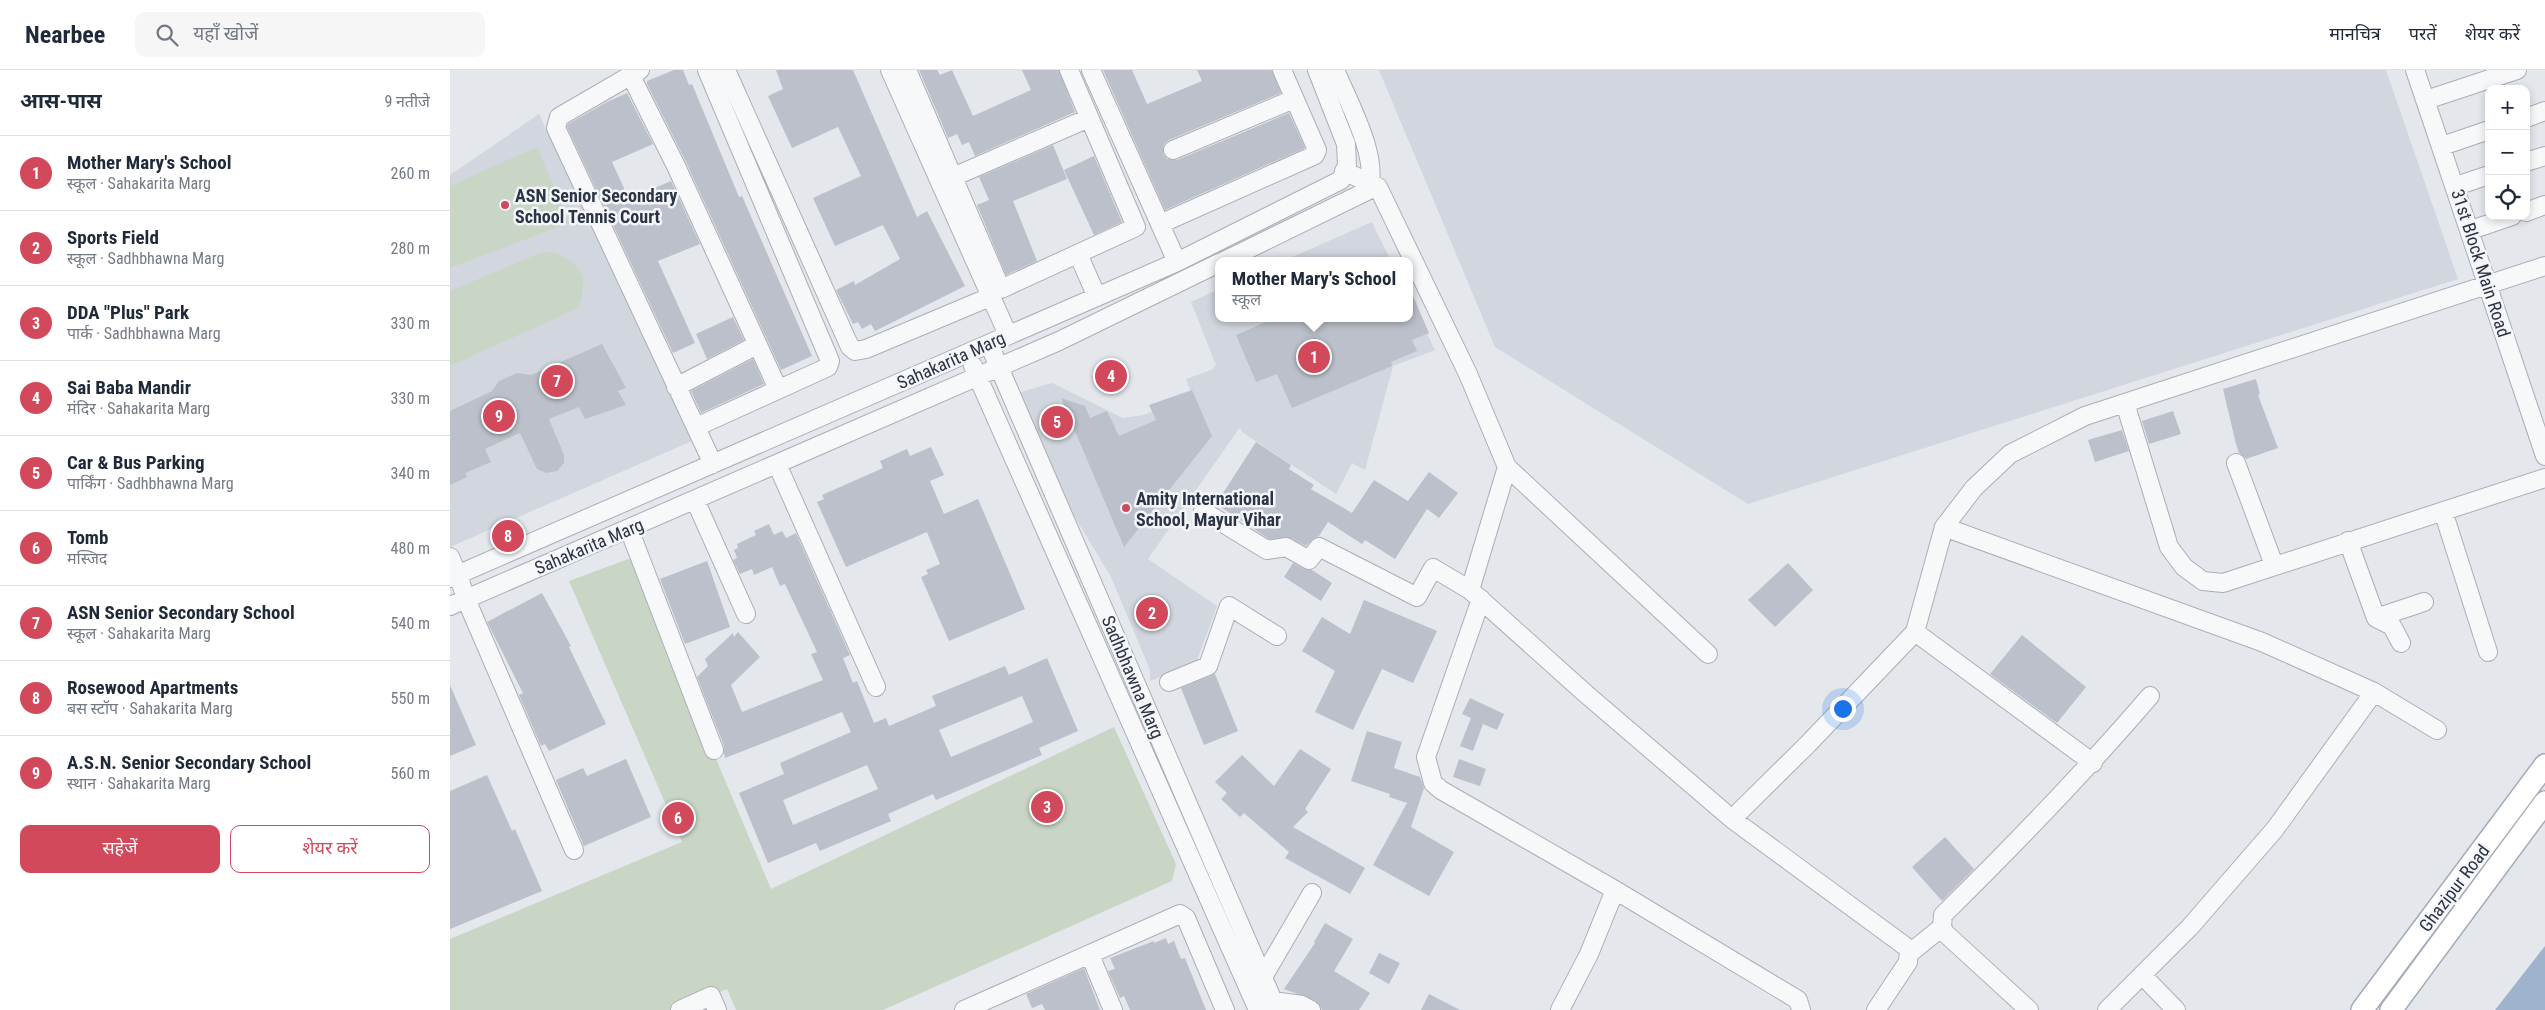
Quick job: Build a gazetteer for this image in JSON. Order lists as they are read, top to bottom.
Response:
{
  "streets": {
    "main road": ["Ghazipur Road"],
    "street": ["31st Block Main Road", "Sahakarita Marg", "Sadhbhawna Marg"]
  },
  "crossings": [
    ["Sahakarita Marg", "Sadhbhawna Marg"]
  ],
  "places": ["ASN Senior Secondary School Tennis Court", "Amity International School, Mayur Vihar"],
  "page": {
    "header": "Nearbee",
    "search": "यहाँ खोजें",
    "nav": ["मानचित्र", "परतें", "शेयर करें"],
    "heading": ["आस-पास", "9 नतीजे"],
    "map_buttons": ["+", "−"],
    "list": [
      {
        "mark": "1",
        "name": "Mother Mary's School",
        "note": "स्कूल · Sahakarita Marg",
        "value": "260 m"
      },
      {
        "mark": "2",
        "name": "Sports Field",
        "note": "स्कूल · Sadhbhawna Marg",
        "value": "280 m"
      },
      {
        "mark": "3",
        "name": "DDA \"Plus\" Park",
        "note": "पार्क · Sadhbhawna Marg",
        "value": "330 m"
      },
      {
        "mark": "4",
        "name": "Sai Baba Mandir",
        "note": "मंदिर · Sahakarita Marg",
        "value": "330 m"
      },
      {
        "mark": "5",
        "name": "Car & Bus Parking",
        "note": "पार्किंग · Sadhbhawna Marg",
        "value": "340 m"
      },
      {
        "mark": "6",
        "name": "Tomb",
        "note": "मस्जिद",
        "value": "480 m"
      },
      {
        "mark": "7",
        "name": "ASN Senior Secondary School",
        "note": "स्कूल · Sahakarita Marg",
        "value": "540 m"
      },
      {
        "mark": "8",
        "name": "Rosewood Apartments",
        "note": "बस स्टॉप · Sahakarita Marg",
        "value": "550 m"
      },
      {
        "mark": "9",
        "name": "A.S.N. Senior Secondary School",
        "note": "स्थान · Sahakarita Marg",
        "value": "560 m"
      }
    ],
    "popup": ["Mother Mary's School", "स्कूल"],
    "pins": [
      "1",
      "4",
      "7",
      "9",
      "5",
      "8",
      "2",
      "3",
      "6"
    ],
    "buttons": ["सहेजें", "शेयर करें"]
  }
}
